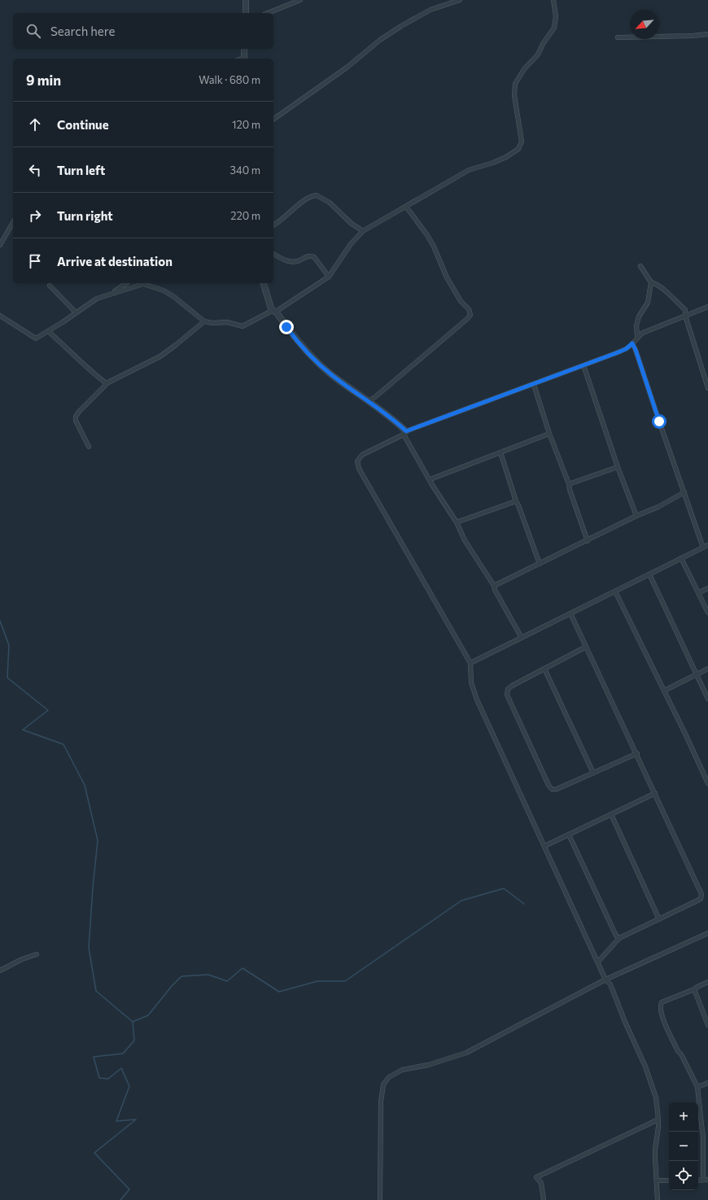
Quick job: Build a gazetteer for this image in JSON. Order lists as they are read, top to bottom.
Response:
{
  "north": "bottom left",
  "page": {
    "search": "Search here",
    "heading": ["9 min", "Walk · 680 m"],
    "list": [
      ["Continue", "120 m"],
      ["Turn left", "340 m"],
      ["Turn right", "220 m"],
      "Arrive at destination"
    ],
    "map_buttons": ["+", "−"]
  }
}
